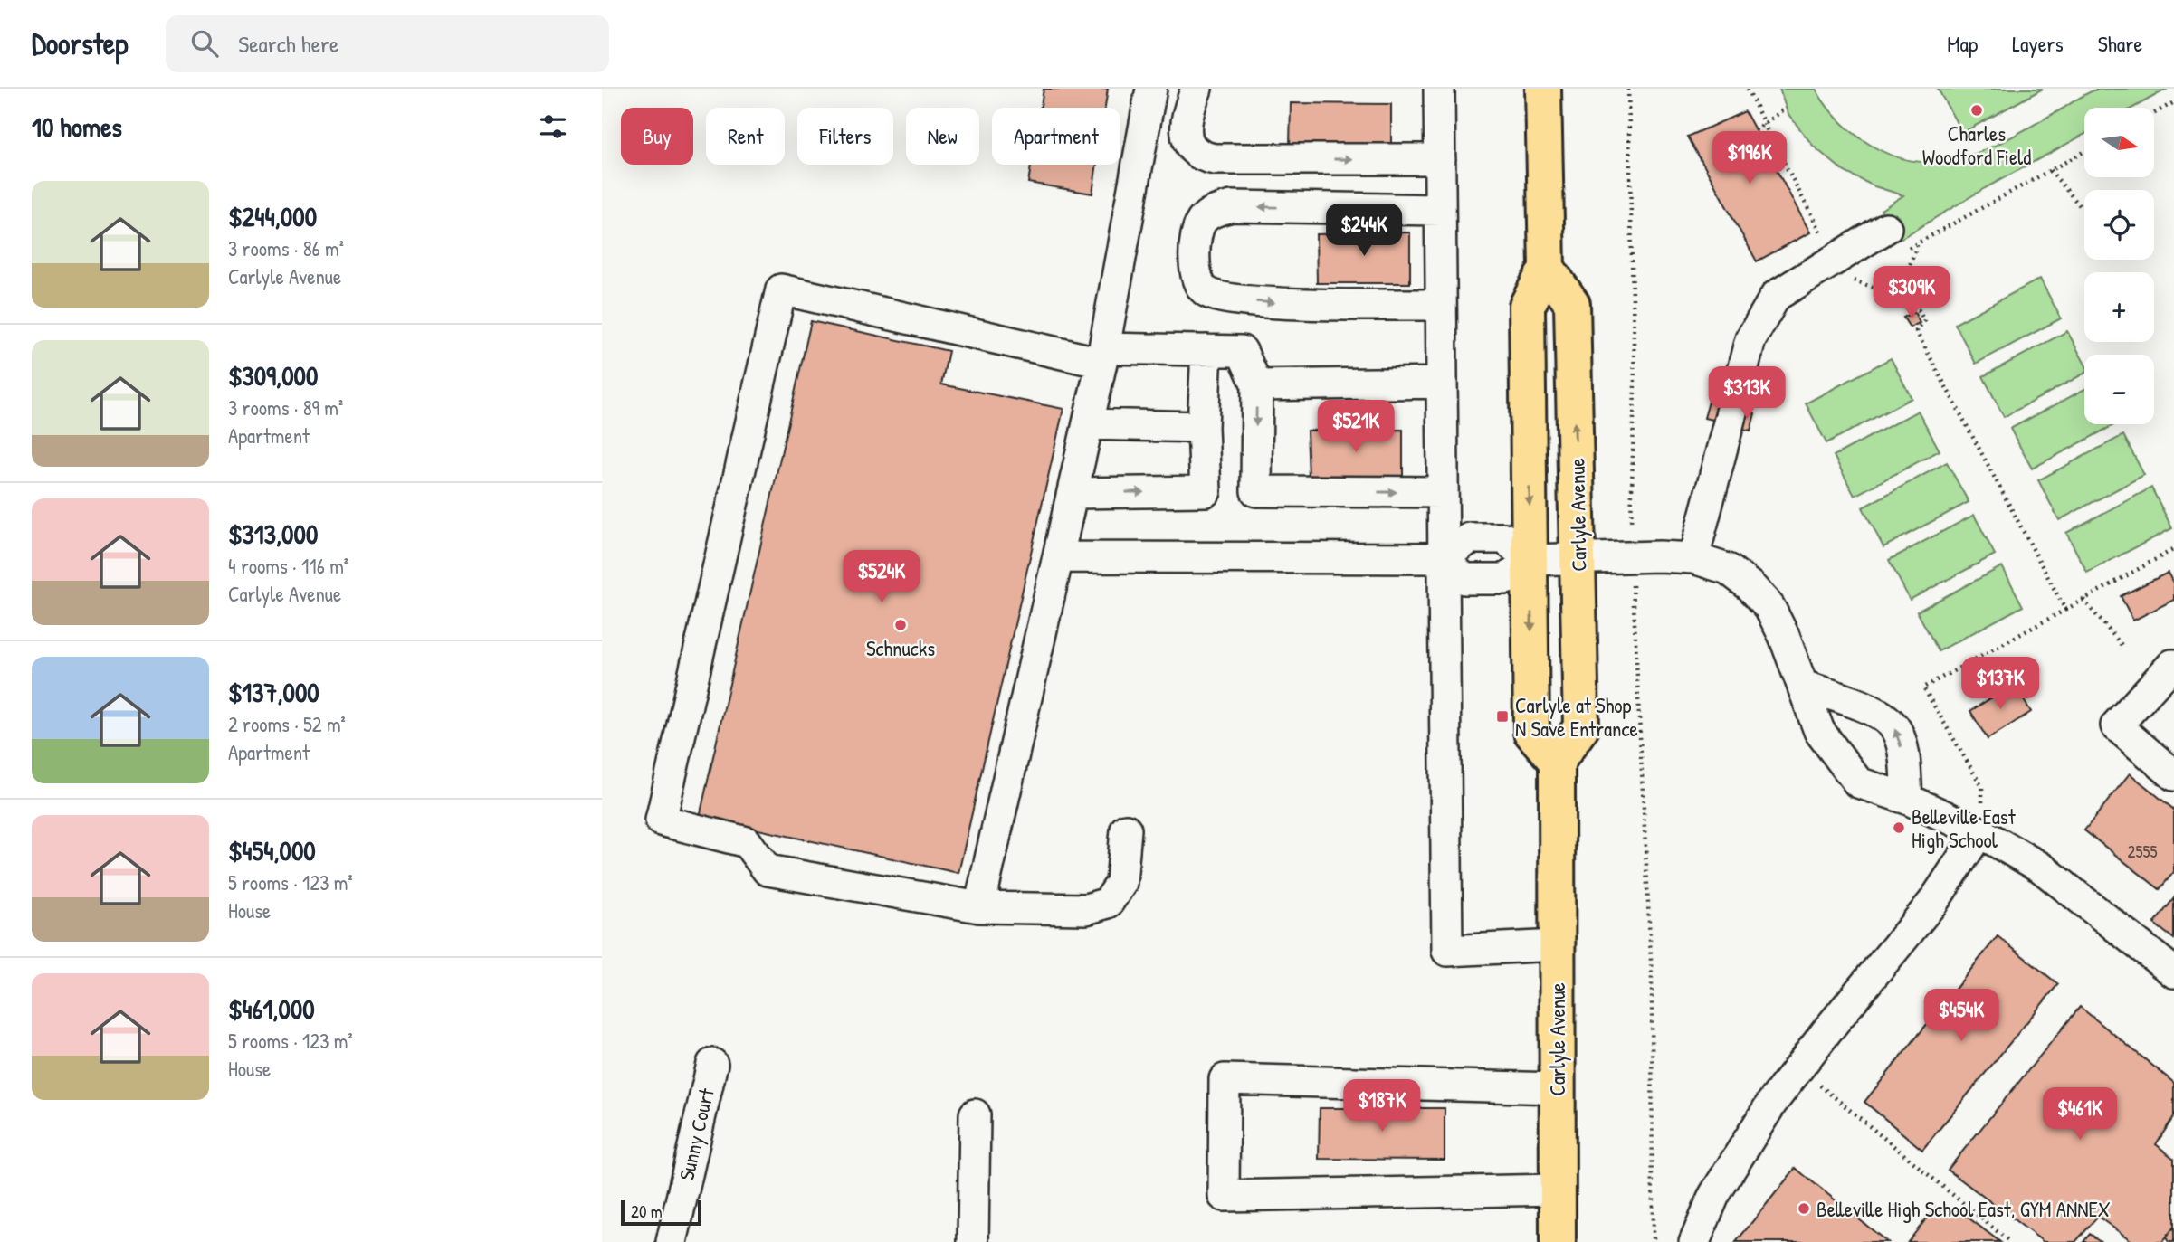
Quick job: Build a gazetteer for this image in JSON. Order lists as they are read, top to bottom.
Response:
{
  "streets": {
    "main road": ["Carlyle Avenue"],
    "street": ["Sunny Court"]
  },
  "places": {
    "other": [
      "Charles Woodford Field",
      "Schnucks",
      "Belleville East High School",
      "Belleville High School East, GYM ANNEX"
    ],
    "transit": ["Carlyle at Shop N Save Entrance"]
  },
  "house_numbers": ["2555"],
  "scale_bar": "20 m",
  "north": "right",
  "page": {
    "header": "Doorstep",
    "search": "Search here",
    "nav": ["Map", "Layers", "Share"],
    "heading": "10 homes",
    "map_buttons": ["+", "−"],
    "chip": [
      "Buy",
      "Rent",
      "Filters",
      "New",
      "Apartment"
    ],
    "price": [
      "$196K",
      "$244K",
      "$309K",
      "$313K",
      "$521K",
      "$524K",
      "$137K",
      "$454K",
      "$187K",
      "$461K"
    ],
    "list": [
      {
        "name": "$244,000",
        "note": "3 rooms · 86 m² · Carlyle Avenue"
      },
      {
        "name": "$309,000",
        "note": "3 rooms · 89 m² · Apartment"
      },
      {
        "name": "$313,000",
        "note": "4 rooms · 116 m² · Carlyle Avenue"
      },
      {
        "name": "$137,000",
        "note": "2 rooms · 52 m² · Apartment"
      },
      {
        "name": "$454,000",
        "note": "5 rooms · 123 m² · House"
      },
      {
        "name": "$461,000",
        "note": "5 rooms · 123 m² · House"
      }
    ],
    "scale": "20 m"
  }
}
